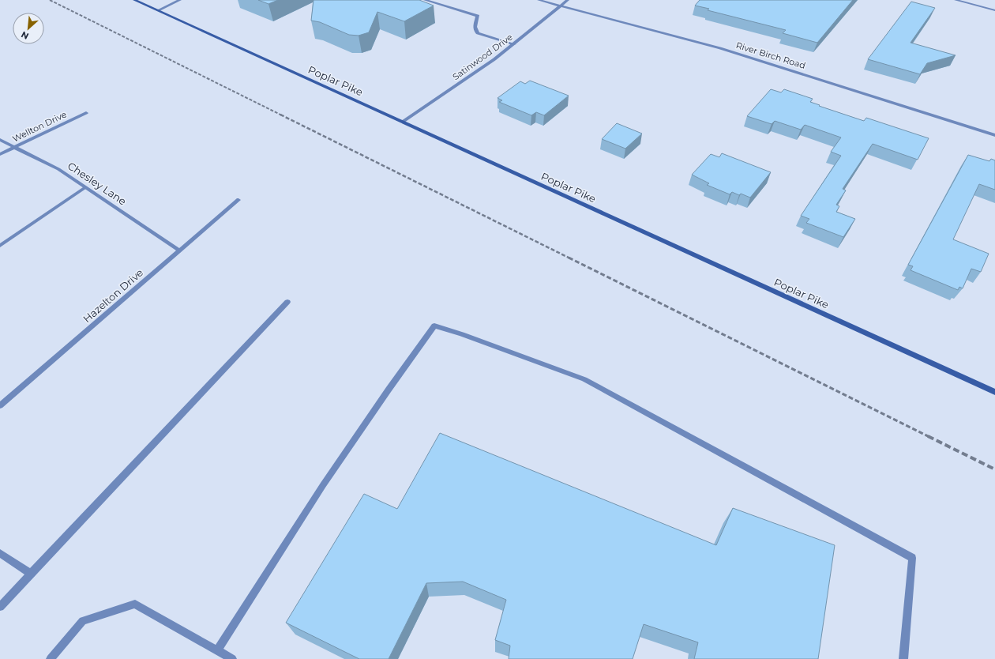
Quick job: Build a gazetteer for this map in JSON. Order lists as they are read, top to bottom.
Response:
{
  "streets": {
    "main road": ["Poplar Pike"],
    "street": [
      "River Birch Road",
      "Satinwood Drive",
      "Wellton Drive",
      "Chesley Lane",
      "Hazelton Drive"
    ]
  },
  "crossings": [
    ["River Birch Road", "Satinwood Drive"],
    ["Satinwood Drive", "Poplar Pike"],
    ["Wellton Drive", "Chesley Lane"],
    ["Chesley Lane", "Hazelton Drive"]
  ],
  "north": "bottom left"
}
